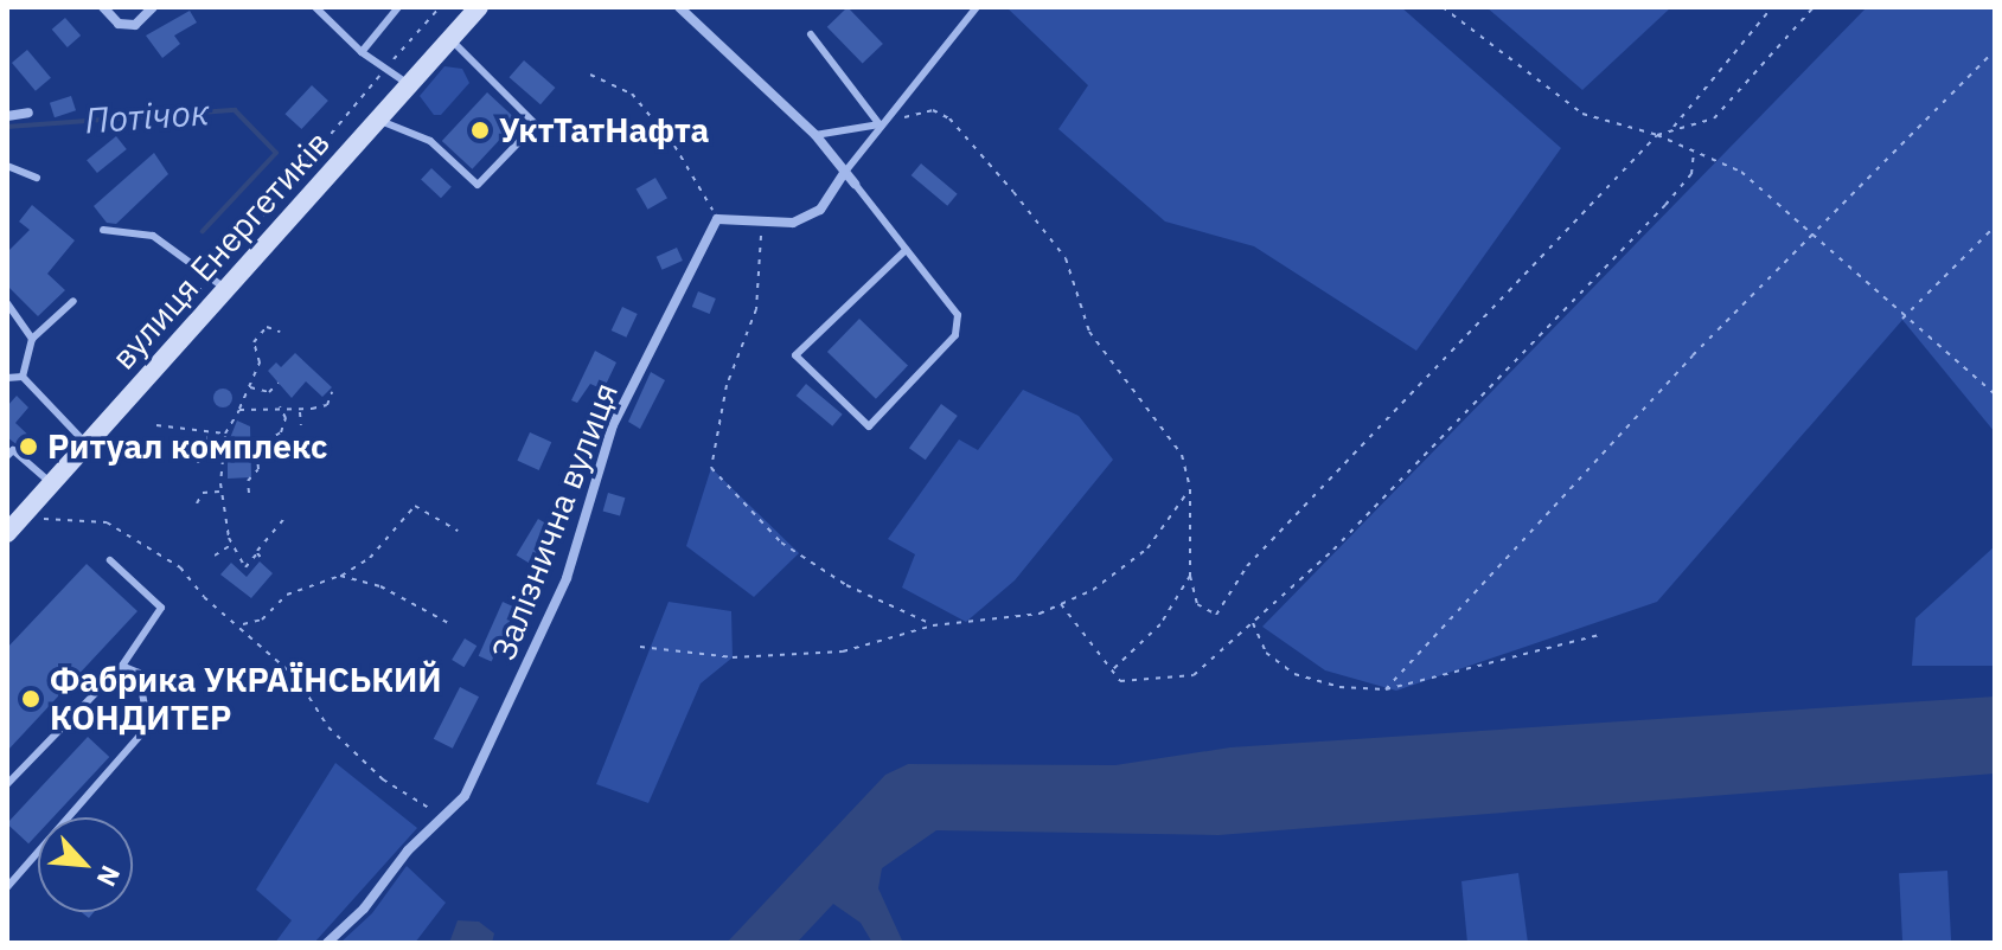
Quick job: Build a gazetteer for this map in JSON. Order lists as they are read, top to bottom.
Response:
{
  "streets": {
    "main road": ["вулиця Енергетиків"],
    "street": ["Залізнична вулиця"]
  },
  "water": ["Потічок"],
  "places": ["УктТатНафта", "Ритуал комплекс", "Фабрика УКРАЇНСЬКИЙ КОНДИТЕР"],
  "north": "bottom right"
}
